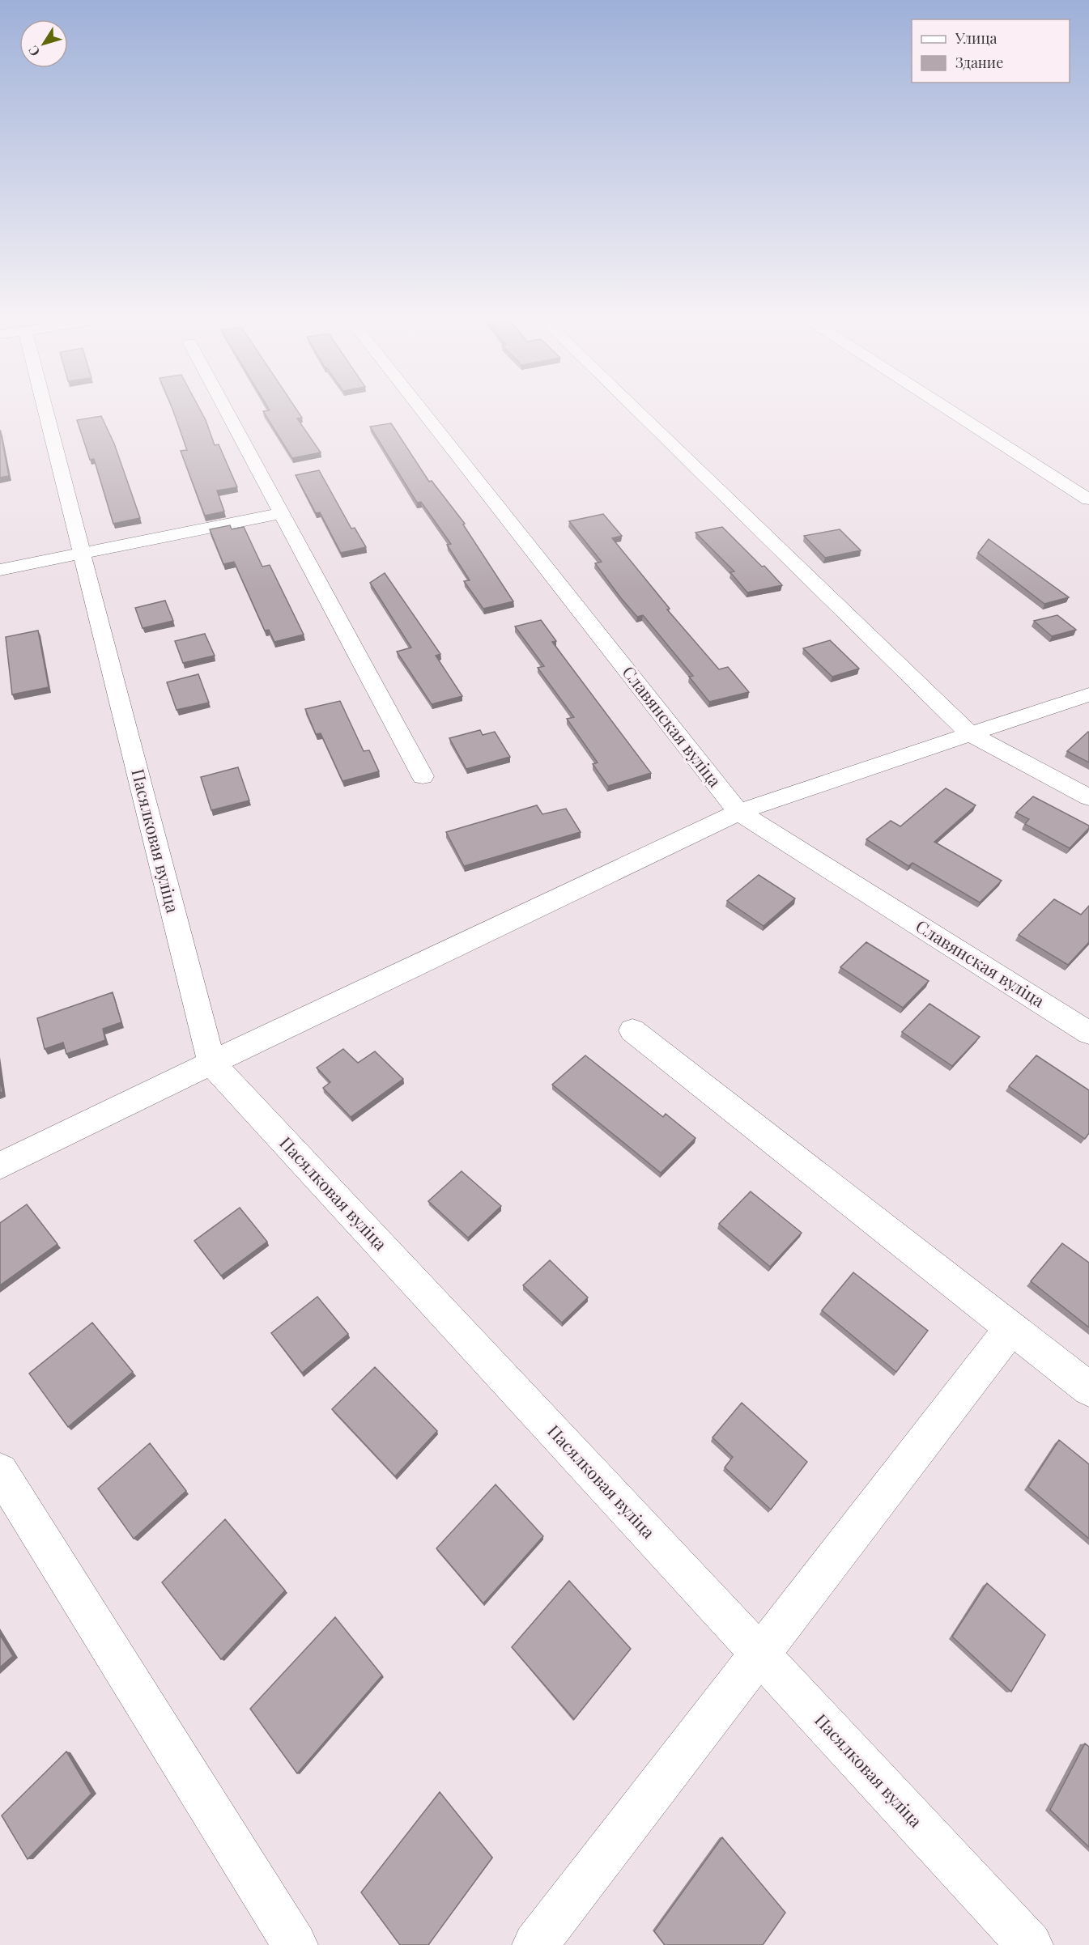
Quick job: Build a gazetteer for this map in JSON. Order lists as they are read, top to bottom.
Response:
{
  "streets": {
    "street": ["Славянская вуліца", "Пасялковая вуліца"]
  },
  "legend": ["Улица", "Здание"],
  "north": "bottom left"
}
